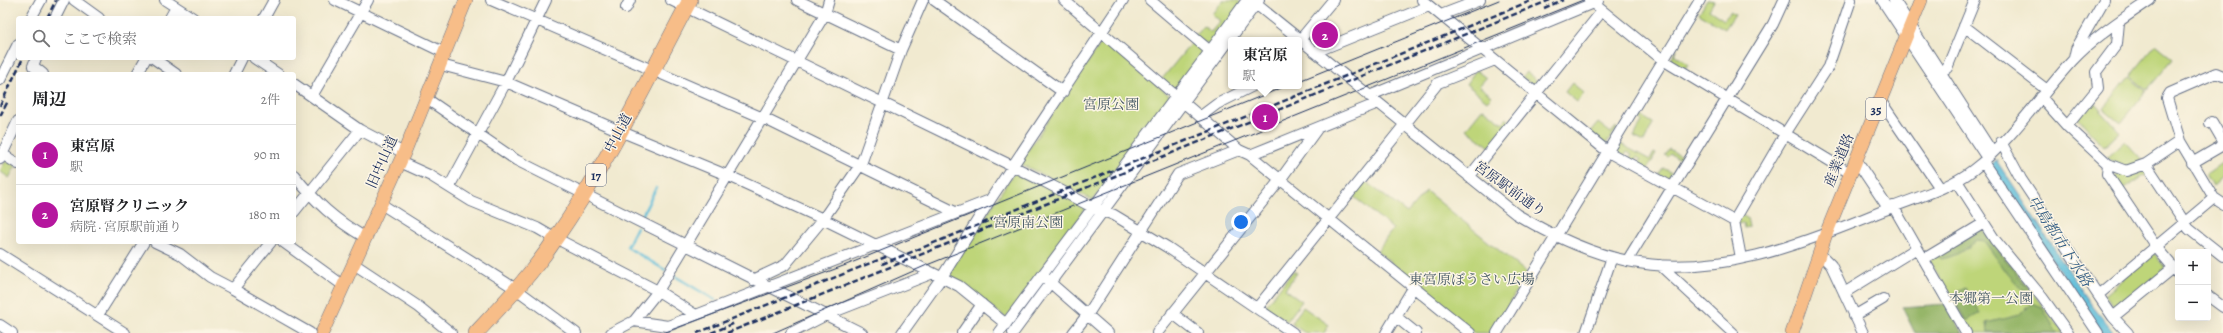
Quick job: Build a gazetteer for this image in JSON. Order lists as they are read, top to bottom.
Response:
{
  "streets": {
    "highway": ["中山道", "17"],
    "main road": ["35", "産業道路", "旧中山道"],
    "street": ["宮原駅前通り"]
  },
  "crossings": [
    ["産業道路", "宮原駅前通り"]
  ],
  "water": ["中島都市下水路"],
  "parks": [
    "宮原公園",
    "宮原南公園",
    "東宮原ぼうさい広場",
    "本郷第一公園"
  ],
  "page": {
    "search": "ここで検索",
    "pins": ["2", "1"],
    "popup": ["東宮原", "駅"],
    "heading": ["周辺", "2件"],
    "list": [
      {
        "mark": "1",
        "name": "東宮原",
        "note": "駅",
        "value": "90 m"
      },
      {
        "mark": "2",
        "name": "宮原腎クリニック",
        "note": "病院 · 宮原駅前通り",
        "value": "180 m"
      }
    ],
    "map_buttons": ["+", "−"]
  }
}
